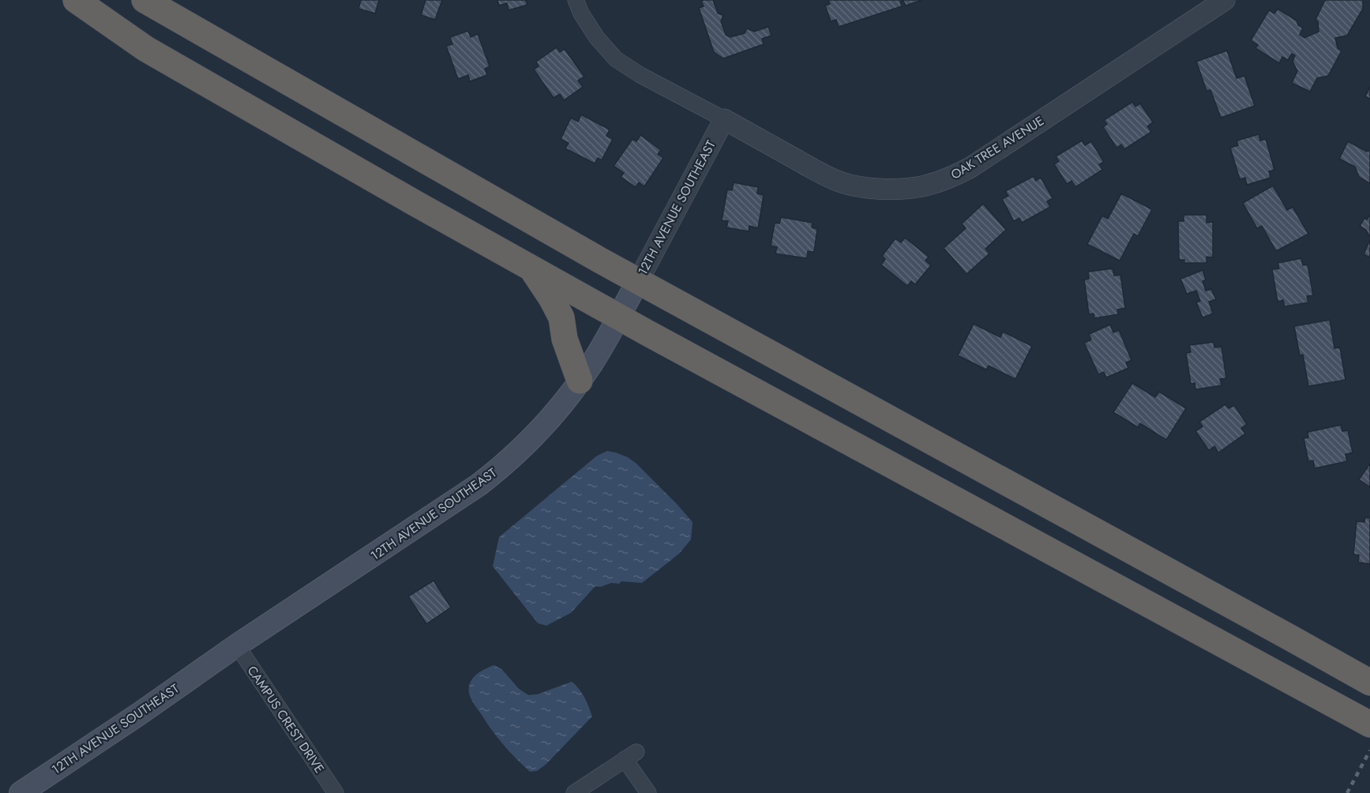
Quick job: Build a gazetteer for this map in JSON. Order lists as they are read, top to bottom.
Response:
{
  "streets": {
    "main road": ["12TH AVENUE SOUTHEAST"],
    "street": ["OAK TREE AVENUE", "CAMPUS CREST DRIVE"]
  },
  "crossings": [
    ["OAK TREE AVENUE", "12TH AVENUE SOUTHEAST"],
    ["12TH AVENUE SOUTHEAST", "CAMPUS CREST DRIVE"]
  ]
}
